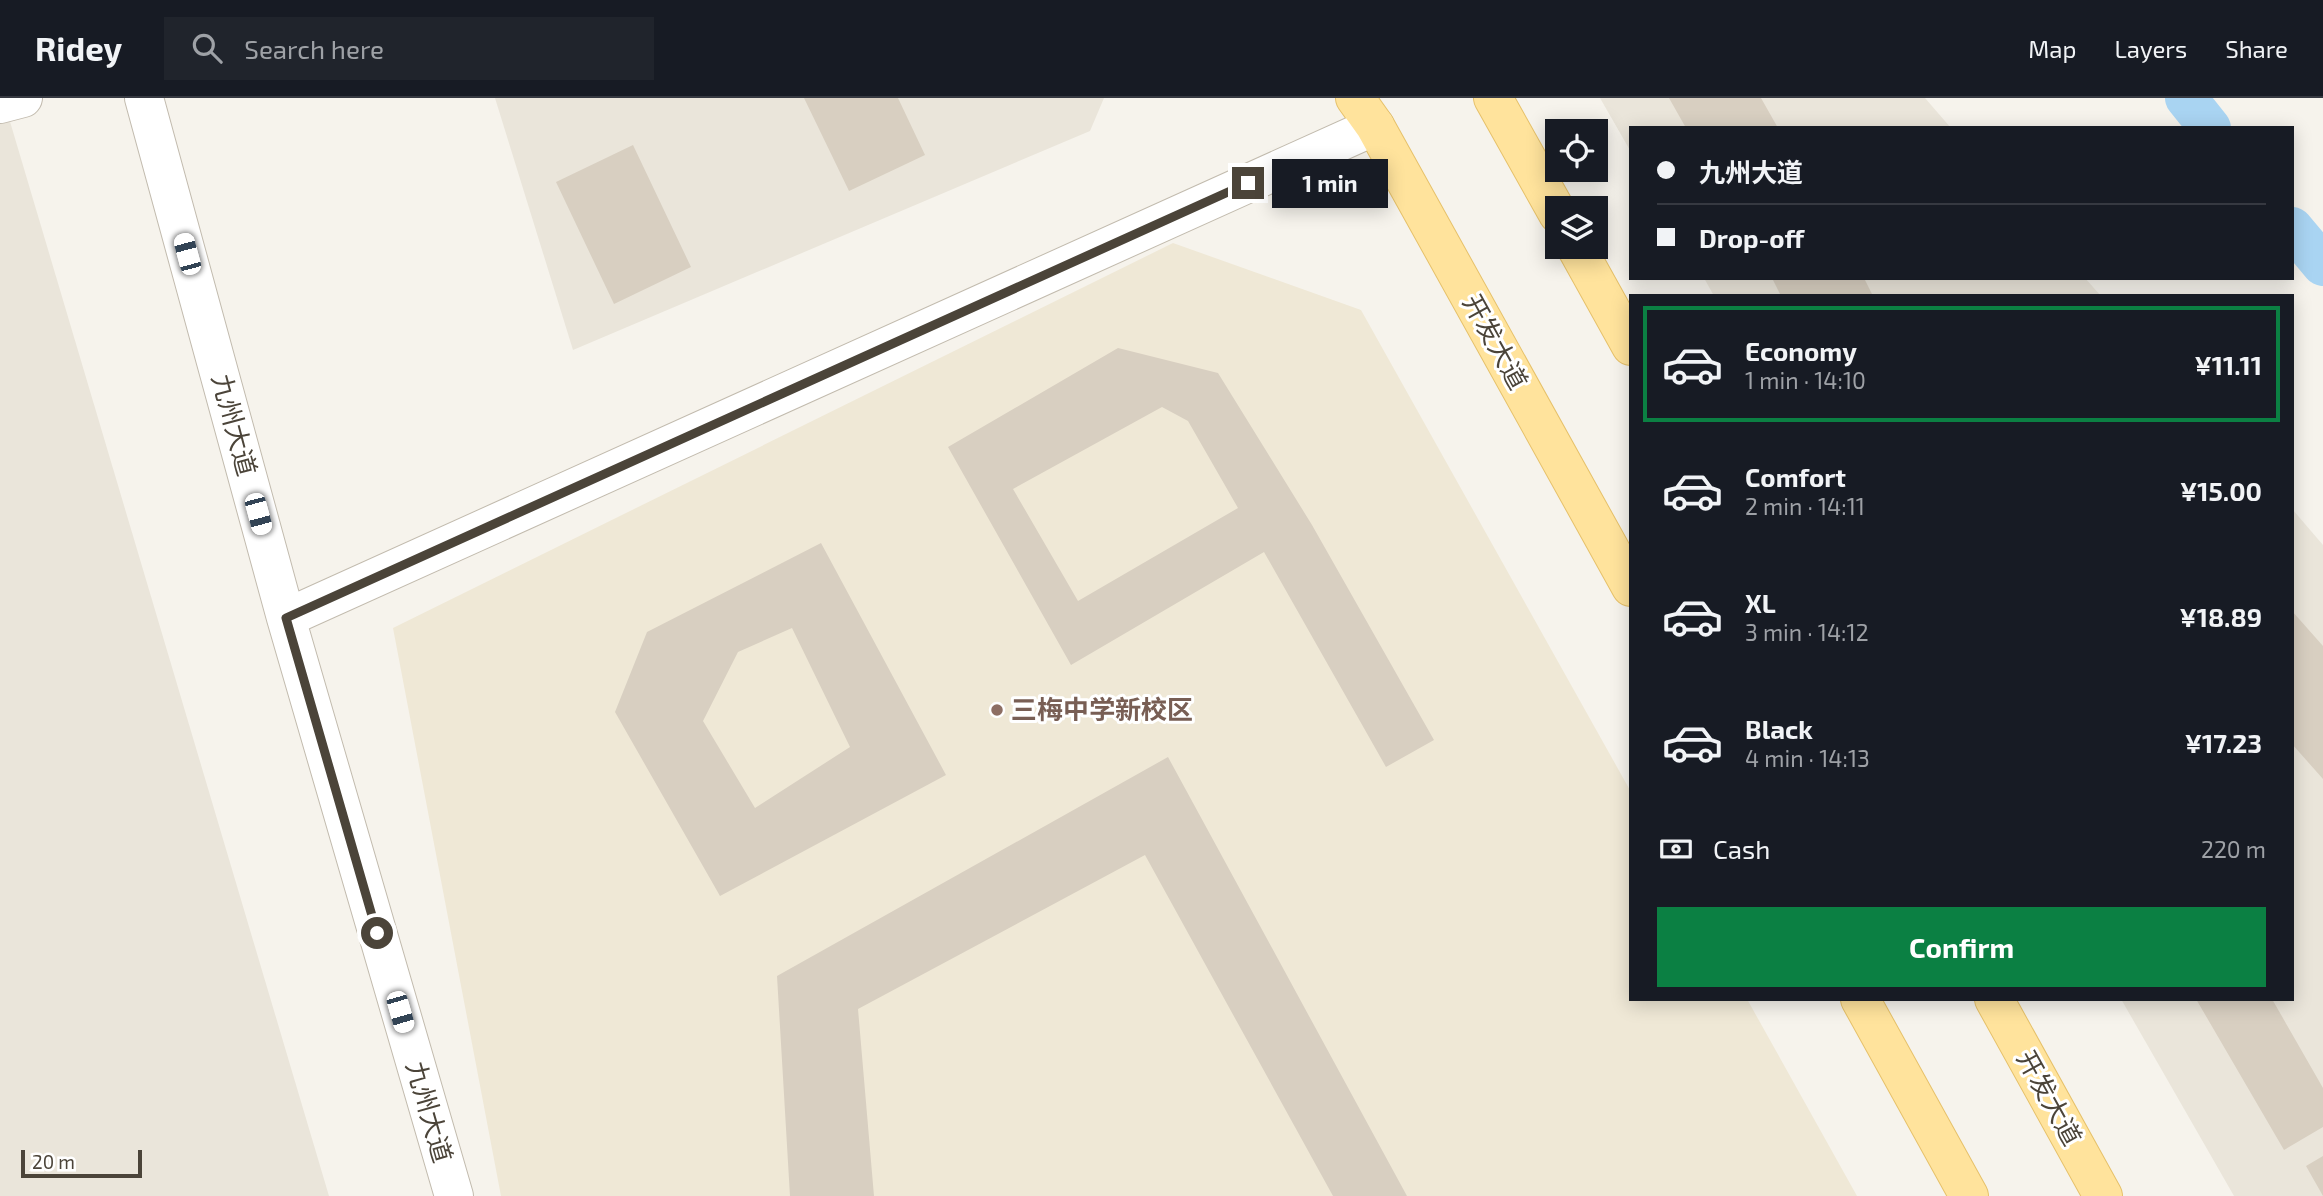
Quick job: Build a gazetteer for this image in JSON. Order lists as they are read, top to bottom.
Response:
{
  "streets": {
    "main road": ["开发大道"],
    "street": ["九州大道"]
  },
  "places": ["三梅中学新校区"],
  "scale_bar": "20 m",
  "page": {
    "header": "Ridey",
    "search": "Search here",
    "nav": ["Map", "Layers", "Share"],
    "banner": ["九州大道", "Drop-off"],
    "bubble": "1 min",
    "list": [
      {
        "name": "Economy",
        "note": "1 min · 14:10",
        "value": "¥11.11"
      },
      {
        "name": "Comfort",
        "note": "2 min · 14:11",
        "value": "¥15.00"
      },
      {
        "name": "XL",
        "note": "3 min · 14:12",
        "value": "¥18.89"
      },
      {
        "name": "Black",
        "note": "4 min · 14:13",
        "value": "¥17.23"
      }
    ],
    "pay": ["Cash", "220 m"],
    "buttons": "Confirm",
    "scale": "20 m"
  }
}
